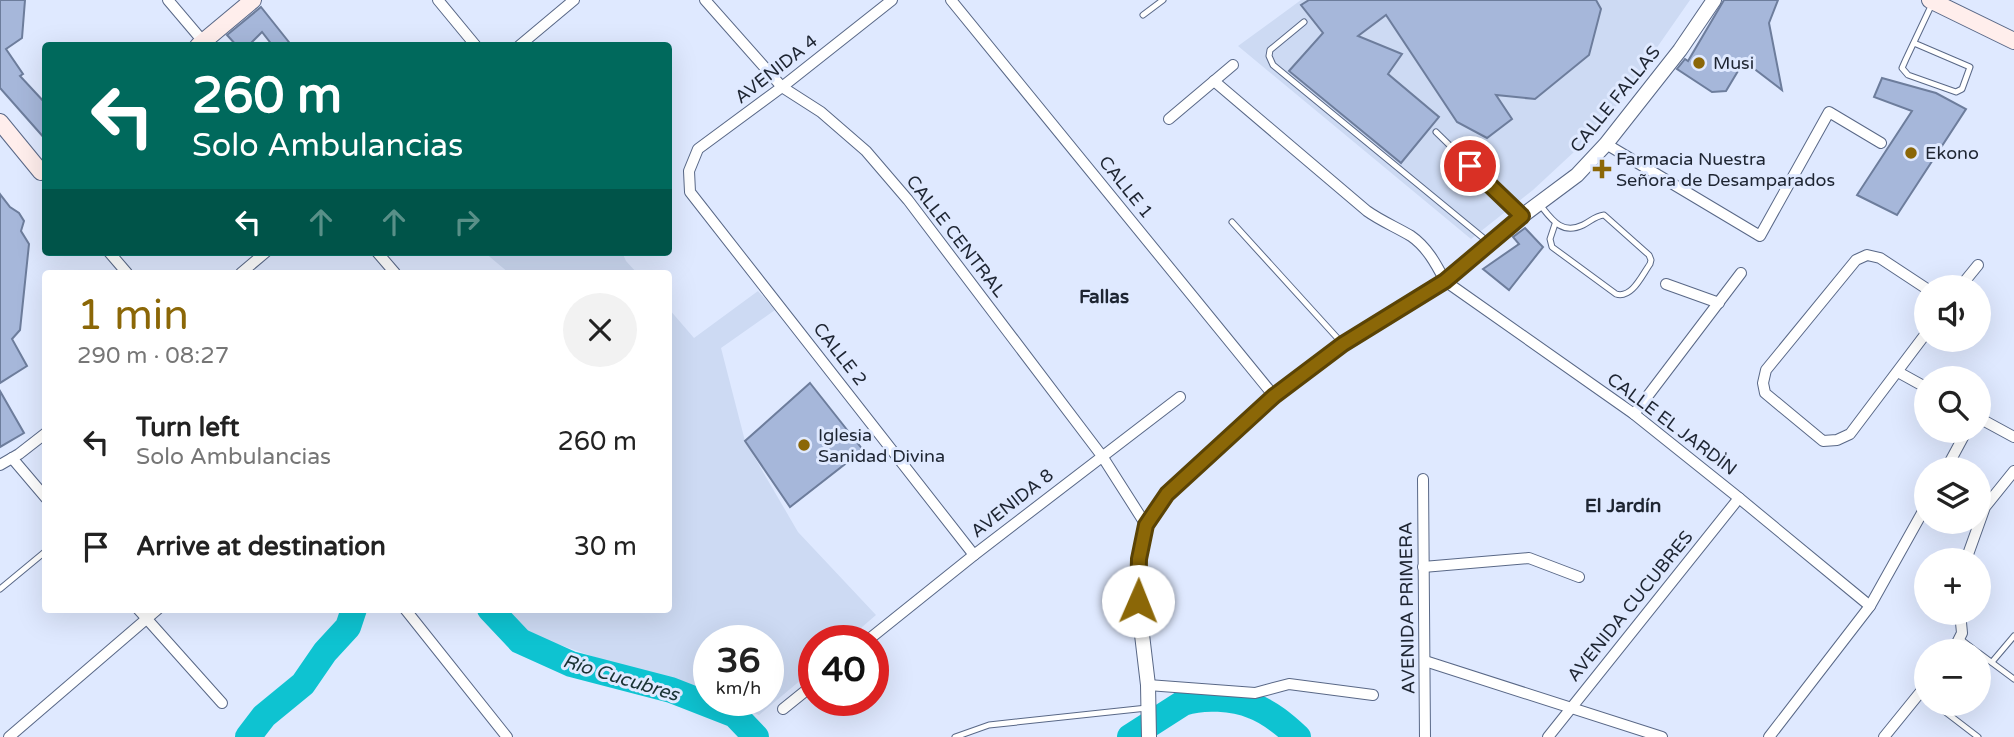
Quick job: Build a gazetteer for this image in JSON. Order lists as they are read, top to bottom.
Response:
{
  "streets": {
    "street": [
      "AVENIDA 4",
      "CALLE FALLAS",
      "CALLE 1",
      "CALLE CENTRAL",
      "CALLE 2",
      "CALLE EL JARDÌN",
      "AVENIDA 8",
      "AVENIDA CUCUBRES",
      "AVENIDA PRIMERA"
    ]
  },
  "crossings": [
    ["AVENIDA 4", "CALLE CENTRAL"],
    ["AVENIDA 4", "CALLE 2"],
    ["CALLE FALLAS", "CALLE 1"],
    ["CALLE FALLAS", "CALLE CENTRAL"],
    ["CALLE FALLAS", "CALLE EL JARDÌN"],
    ["CALLE CENTRAL", "AVENIDA 8"],
    ["CALLE 2", "AVENIDA 8"],
    ["CALLE EL JARDÌN", "AVENIDA CUCUBRES"]
  ],
  "districts": ["Fallas", "El Jardín"],
  "water": ["Río Cucubres"],
  "places": {
    "other": ["Musi", "Ekono", "Iglesia Sanidad Divina"],
    "health": ["Farmacia Nuestra Señora de Desamparados"]
  },
  "page": {
    "turn": ["260 m", "Solo Ambulancias"],
    "heading": ["1 min", "290 m · 08:27"],
    "map_buttons": ["+", "−"],
    "list": [
      {
        "name": "Turn left",
        "note": "Solo Ambulancias",
        "value": "260 m"
      },
      {
        "name": "Arrive at destination",
        "value": "30 m"
      }
    ],
    "speed": "36 km/h",
    "limit": "40"
  }
}
